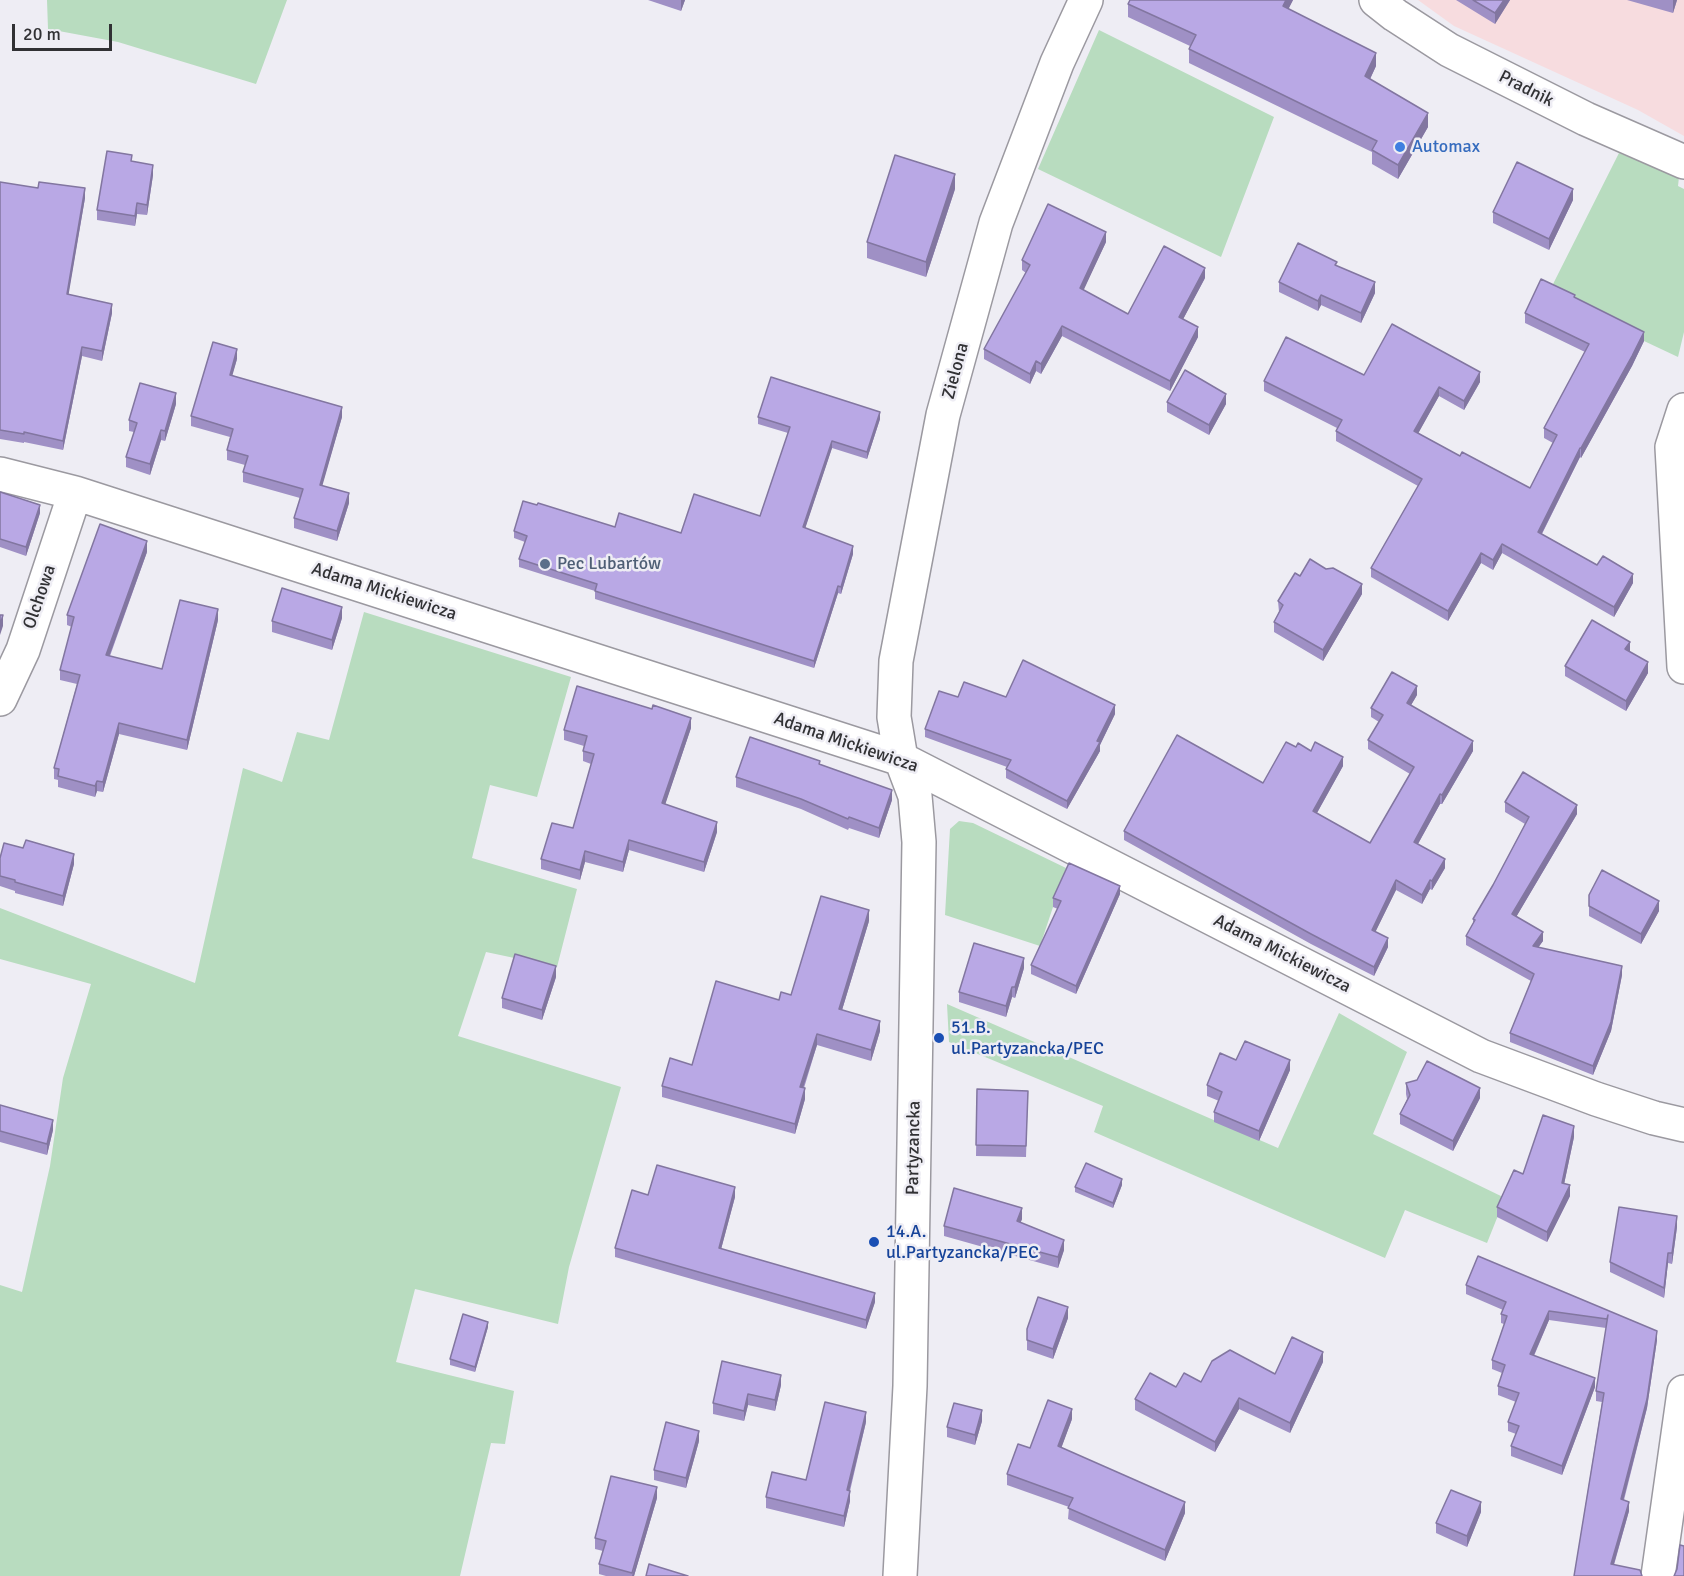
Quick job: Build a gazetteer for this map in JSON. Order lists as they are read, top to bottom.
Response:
{
  "streets": {
    "street": [
      "Pradnik",
      "Zielona",
      "Adama Mickiewicza",
      "Olchowa",
      "Partyzancka"
    ]
  },
  "crossings": [
    ["Zielona", "Adama Mickiewicza"],
    ["Zielona", "Partyzancka"],
    ["Adama Mickiewicza", "Olchowa"],
    ["Adama Mickiewicza", "Partyzancka"]
  ],
  "places": [
    "Automax",
    "Pec Lubartów",
    "51.B. ul.Partyzancka/PEC",
    "14.A. ul.Partyzancka/PEC"
  ],
  "scale_bar": "20 m"
}
